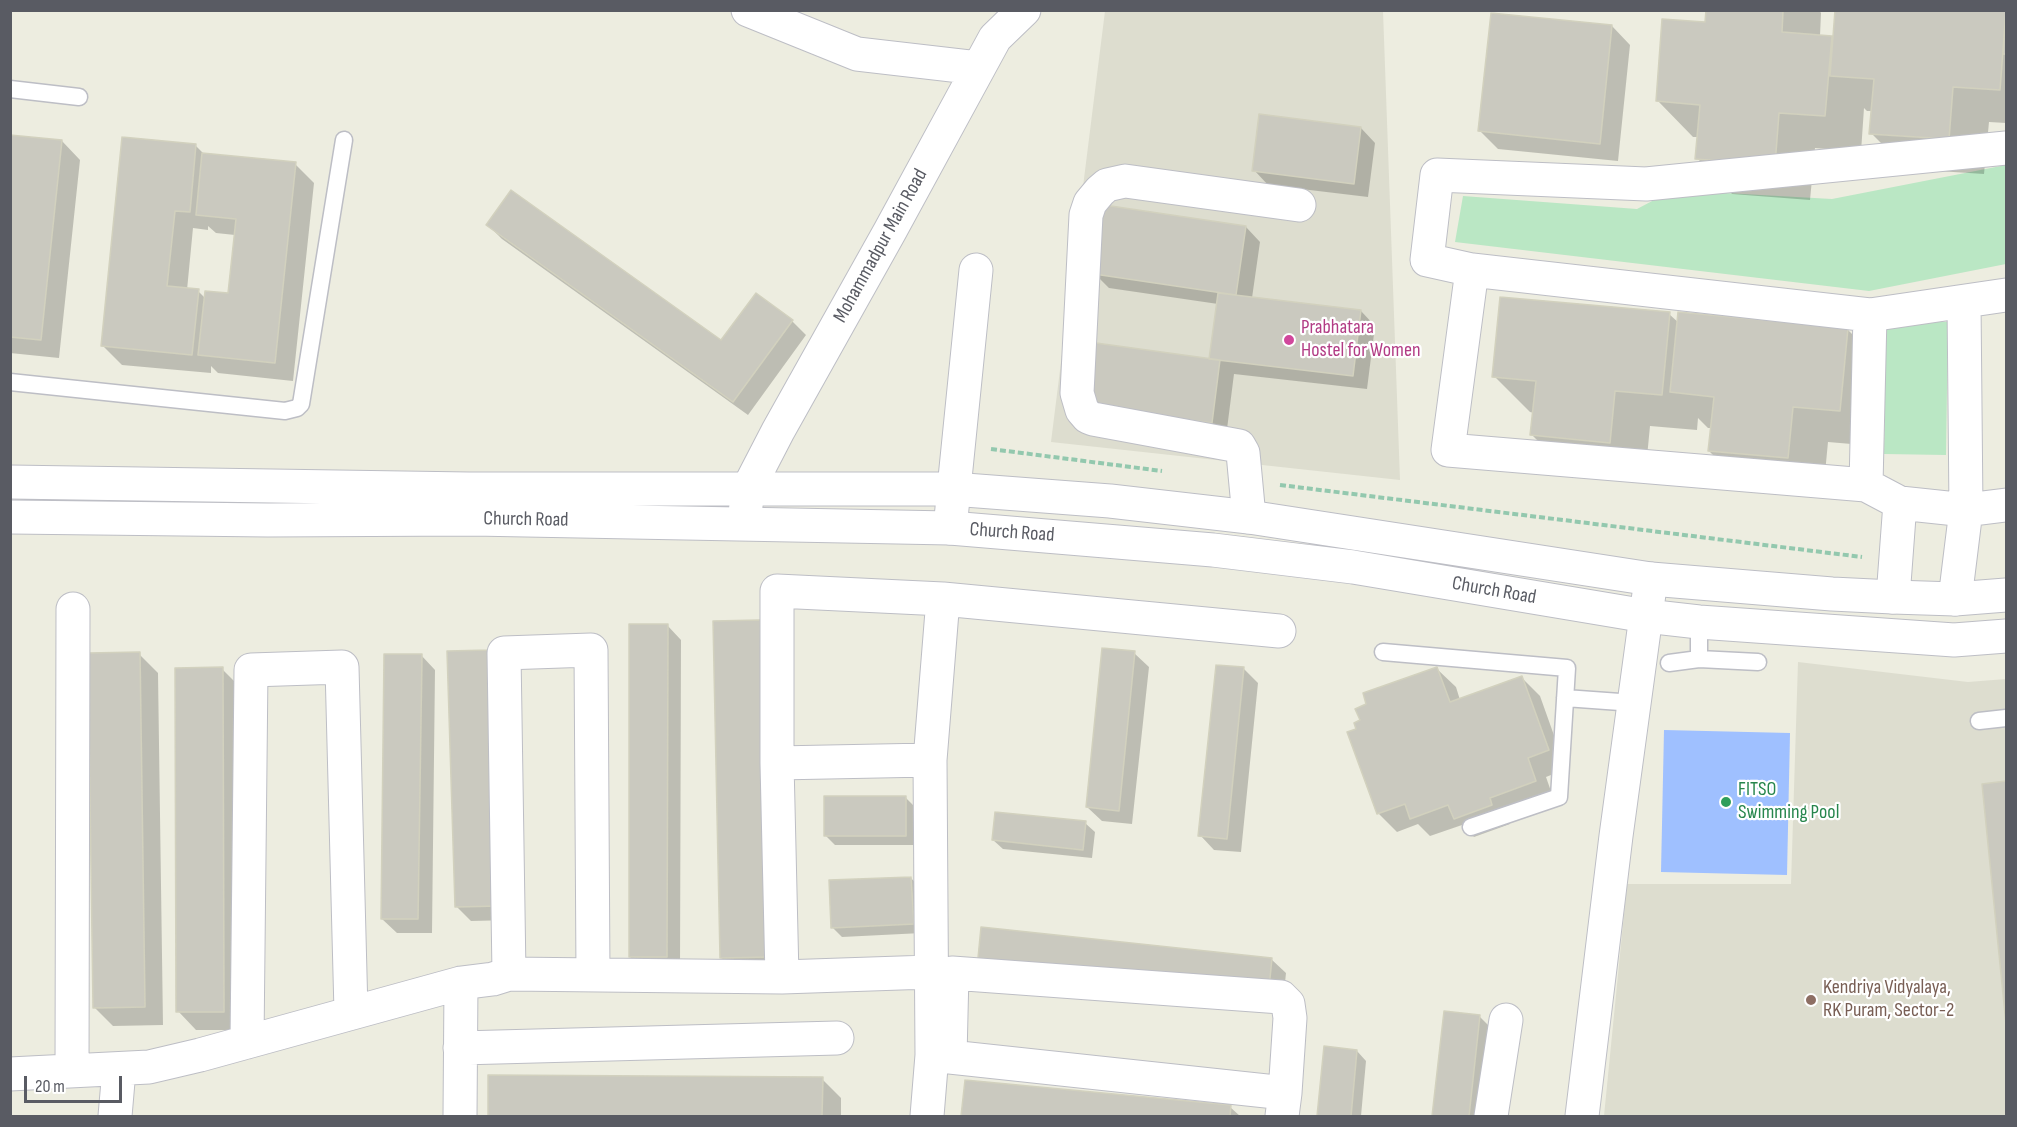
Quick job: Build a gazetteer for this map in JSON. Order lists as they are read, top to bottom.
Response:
{
  "streets": {
    "street": ["Mohammadpur Main Road", "Church Road"]
  },
  "crossings": [
    ["Mohammadpur Main Road", "Church Road"]
  ],
  "places": ["Prabhatara Hostel for Women", "FITSO Swimming Pool", "Kendriya Vidyalaya, RK Puram, Sector-2"],
  "scale_bar": "20 m"
}
